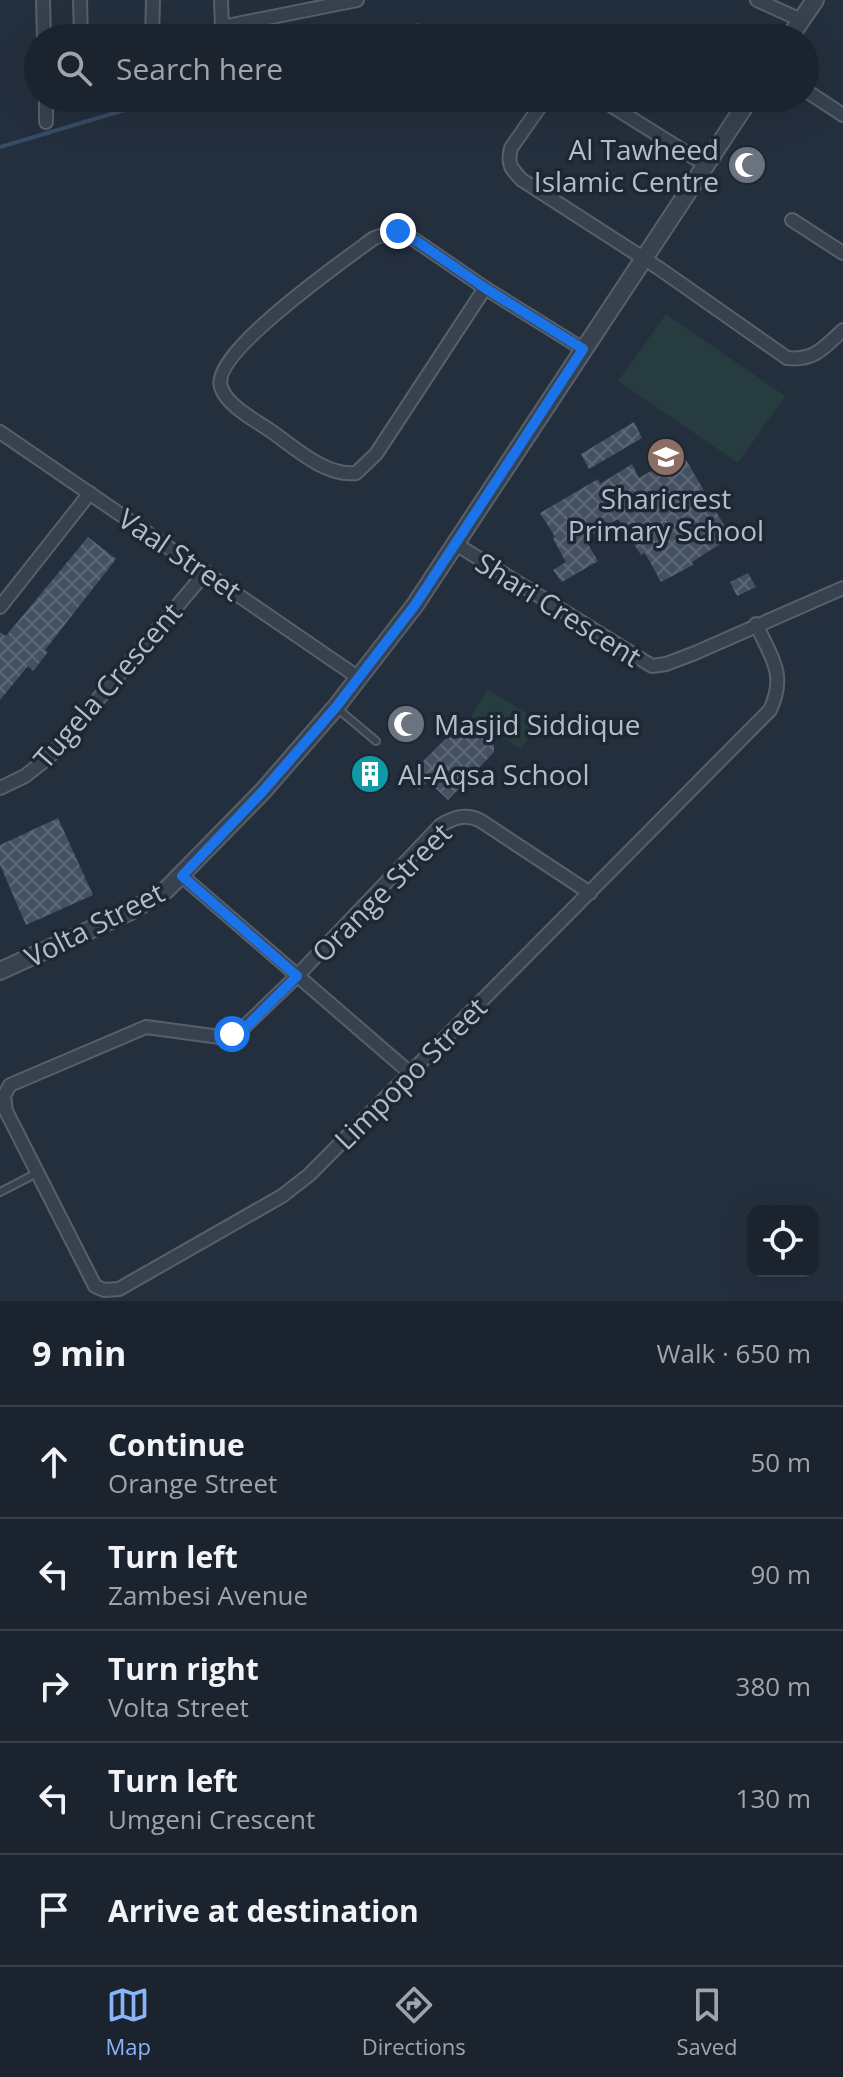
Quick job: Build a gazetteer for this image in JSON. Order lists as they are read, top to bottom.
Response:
{
  "streets": {
    "street": [
      "Vaal Street",
      "Shari Crescent",
      "Tugela Crescent",
      "Orange Street",
      "Volta Street",
      "Limpopo Street"
    ]
  },
  "crossings": [
    ["Vaal Street", "Tugela Crescent"],
    ["Vaal Street", "Volta Street"],
    ["Shari Crescent", "Volta Street"],
    ["Shari Crescent", "Limpopo Street"],
    ["Orange Street", "Limpopo Street"]
  ],
  "places": {
    "mosque": ["Al Tawheed Islamic Centre", "Masjid Siddique"],
    "school or university": ["Sharicrest Primary School"],
    "building": ["Al-Aqsa School"]
  },
  "page": {
    "search": "Search here",
    "heading": ["9 min", "Walk · 650 m"],
    "list": [
      ["Continue", "Orange Street", "50 m"],
      ["Turn left", "Zambesi Avenue", "90 m"],
      ["Turn right", "Volta Street", "380 m"],
      ["Turn left", "Umgeni Crescent", "130 m"],
      "Arrive at destination"
    ],
    "nav": ["Map", "Directions", "Saved"]
  }
}
